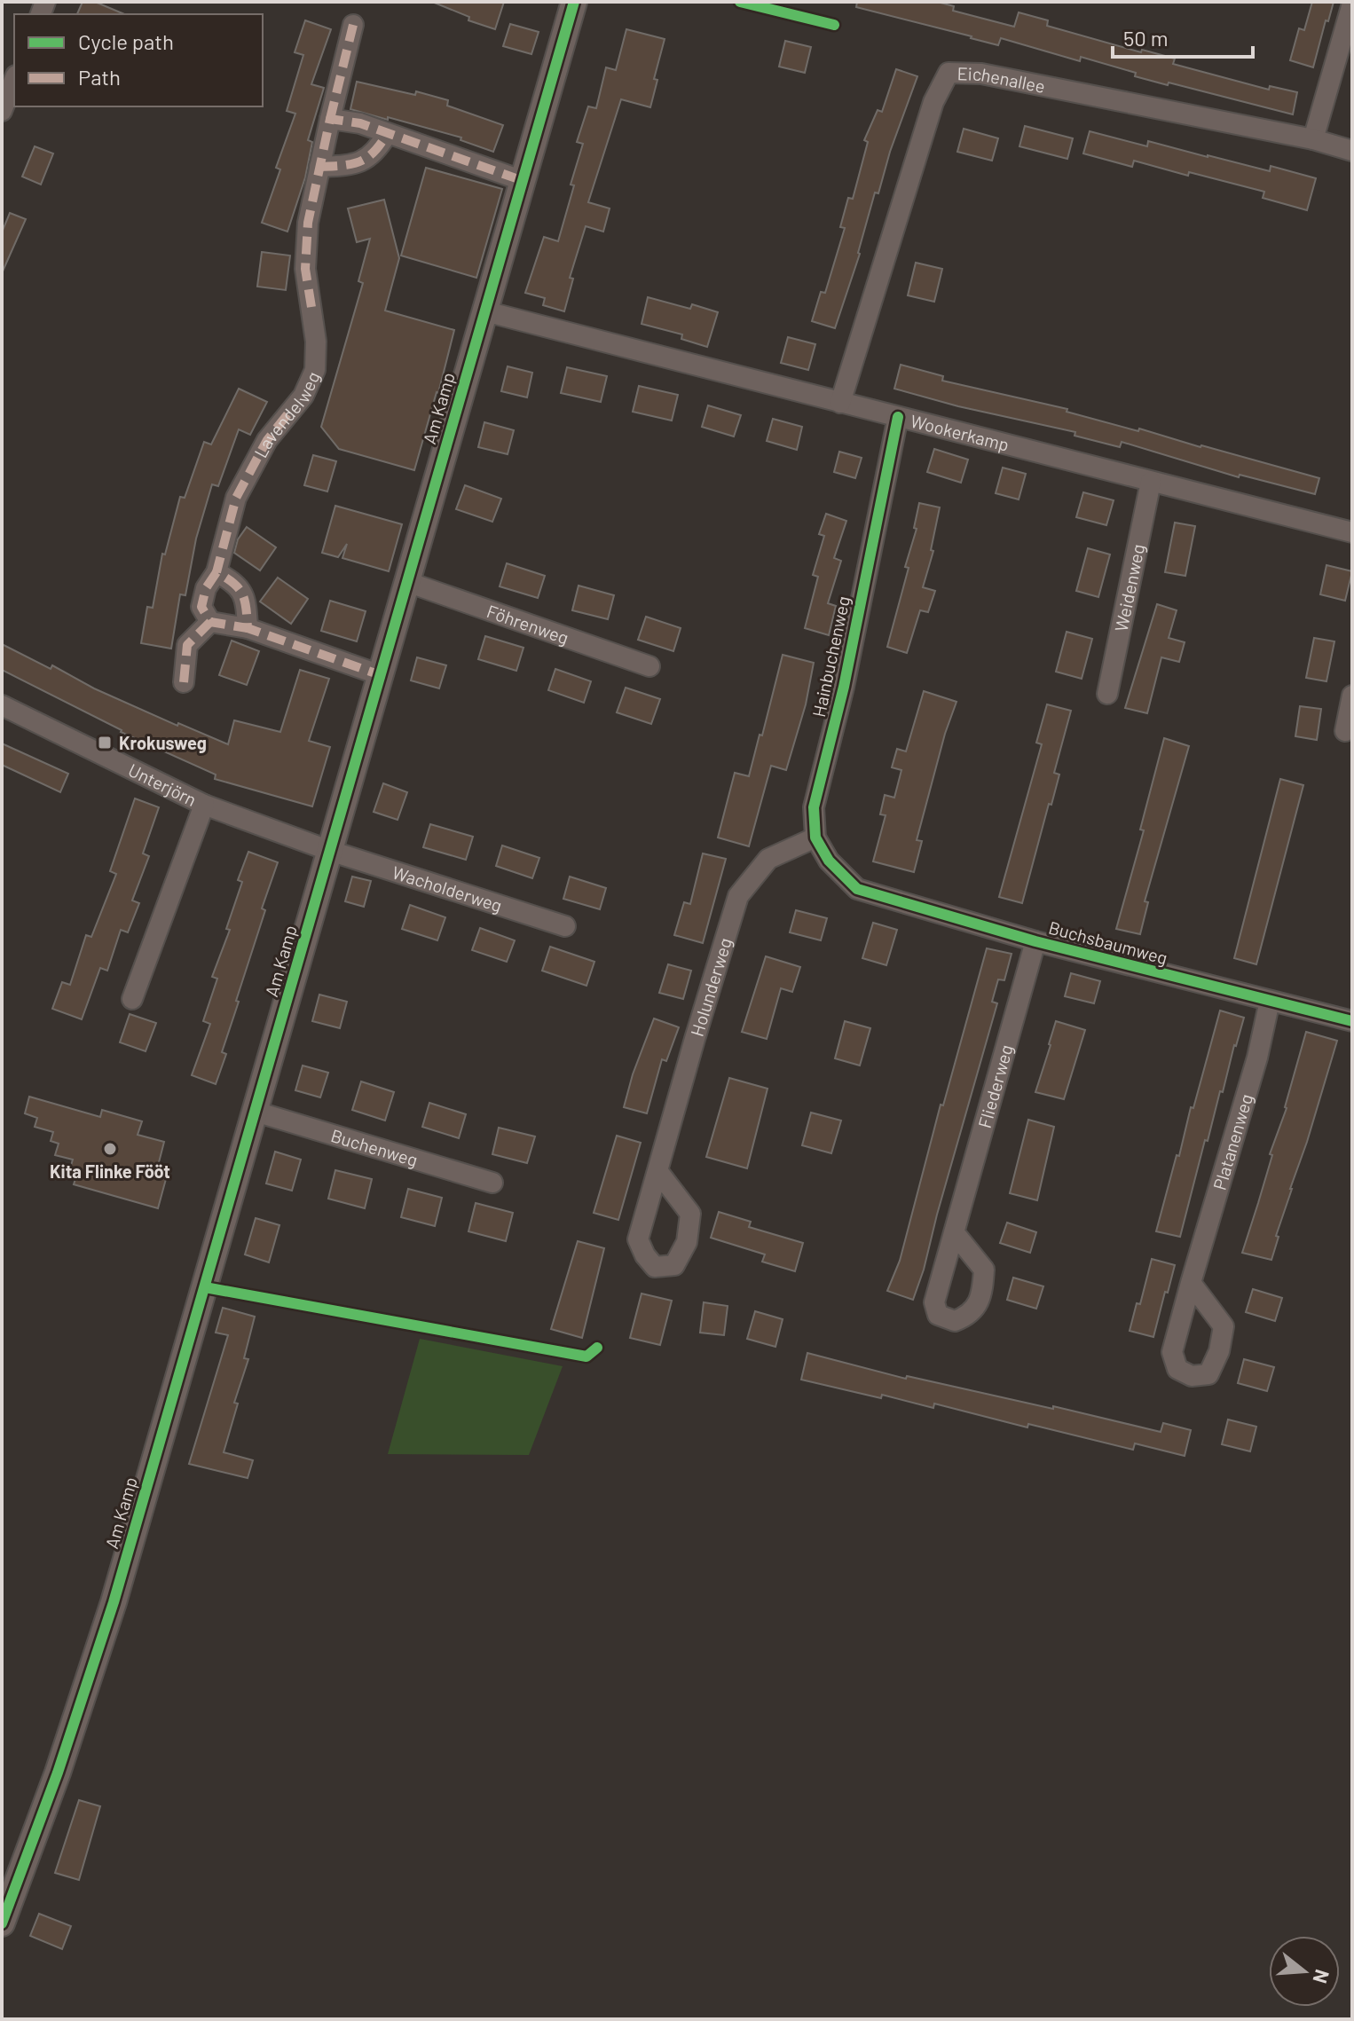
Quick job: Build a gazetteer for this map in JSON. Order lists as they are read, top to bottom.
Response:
{
  "streets": {
    "street": [
      "Eichenallee",
      "Am Kamp",
      "Lavendelweg",
      "Wookerkamp",
      "Weidenweg",
      "Föhrenweg",
      "Hainbuchenweg",
      "Unterjörn",
      "Wacholderweg",
      "Buchsbaumweg",
      "Holunderweg",
      "Fliederweg",
      "Platanenweg",
      "Buchenweg"
    ]
  },
  "crossings": [
    ["Eichenallee", "Wookerkamp"],
    ["Am Kamp", "Wookerkamp"],
    ["Am Kamp", "Föhrenweg"],
    ["Am Kamp", "Unterjörn"],
    ["Am Kamp", "Wacholderweg"],
    ["Am Kamp", "Buchenweg"],
    ["Wookerkamp", "Weidenweg"],
    ["Wookerkamp", "Hainbuchenweg"],
    ["Hainbuchenweg", "Buchsbaumweg"],
    ["Hainbuchenweg", "Holunderweg"],
    ["Unterjörn", "Wacholderweg"],
    ["Buchsbaumweg", "Holunderweg"],
    ["Buchsbaumweg", "Fliederweg"],
    ["Buchsbaumweg", "Platanenweg"]
  ],
  "places": {
    "transit": ["Krokusweg"],
    "other": ["Kita Flinke Fööt"]
  },
  "legend": ["Cycle path", "Path"],
  "scale_bar": "50 m",
  "north": "right"
}
